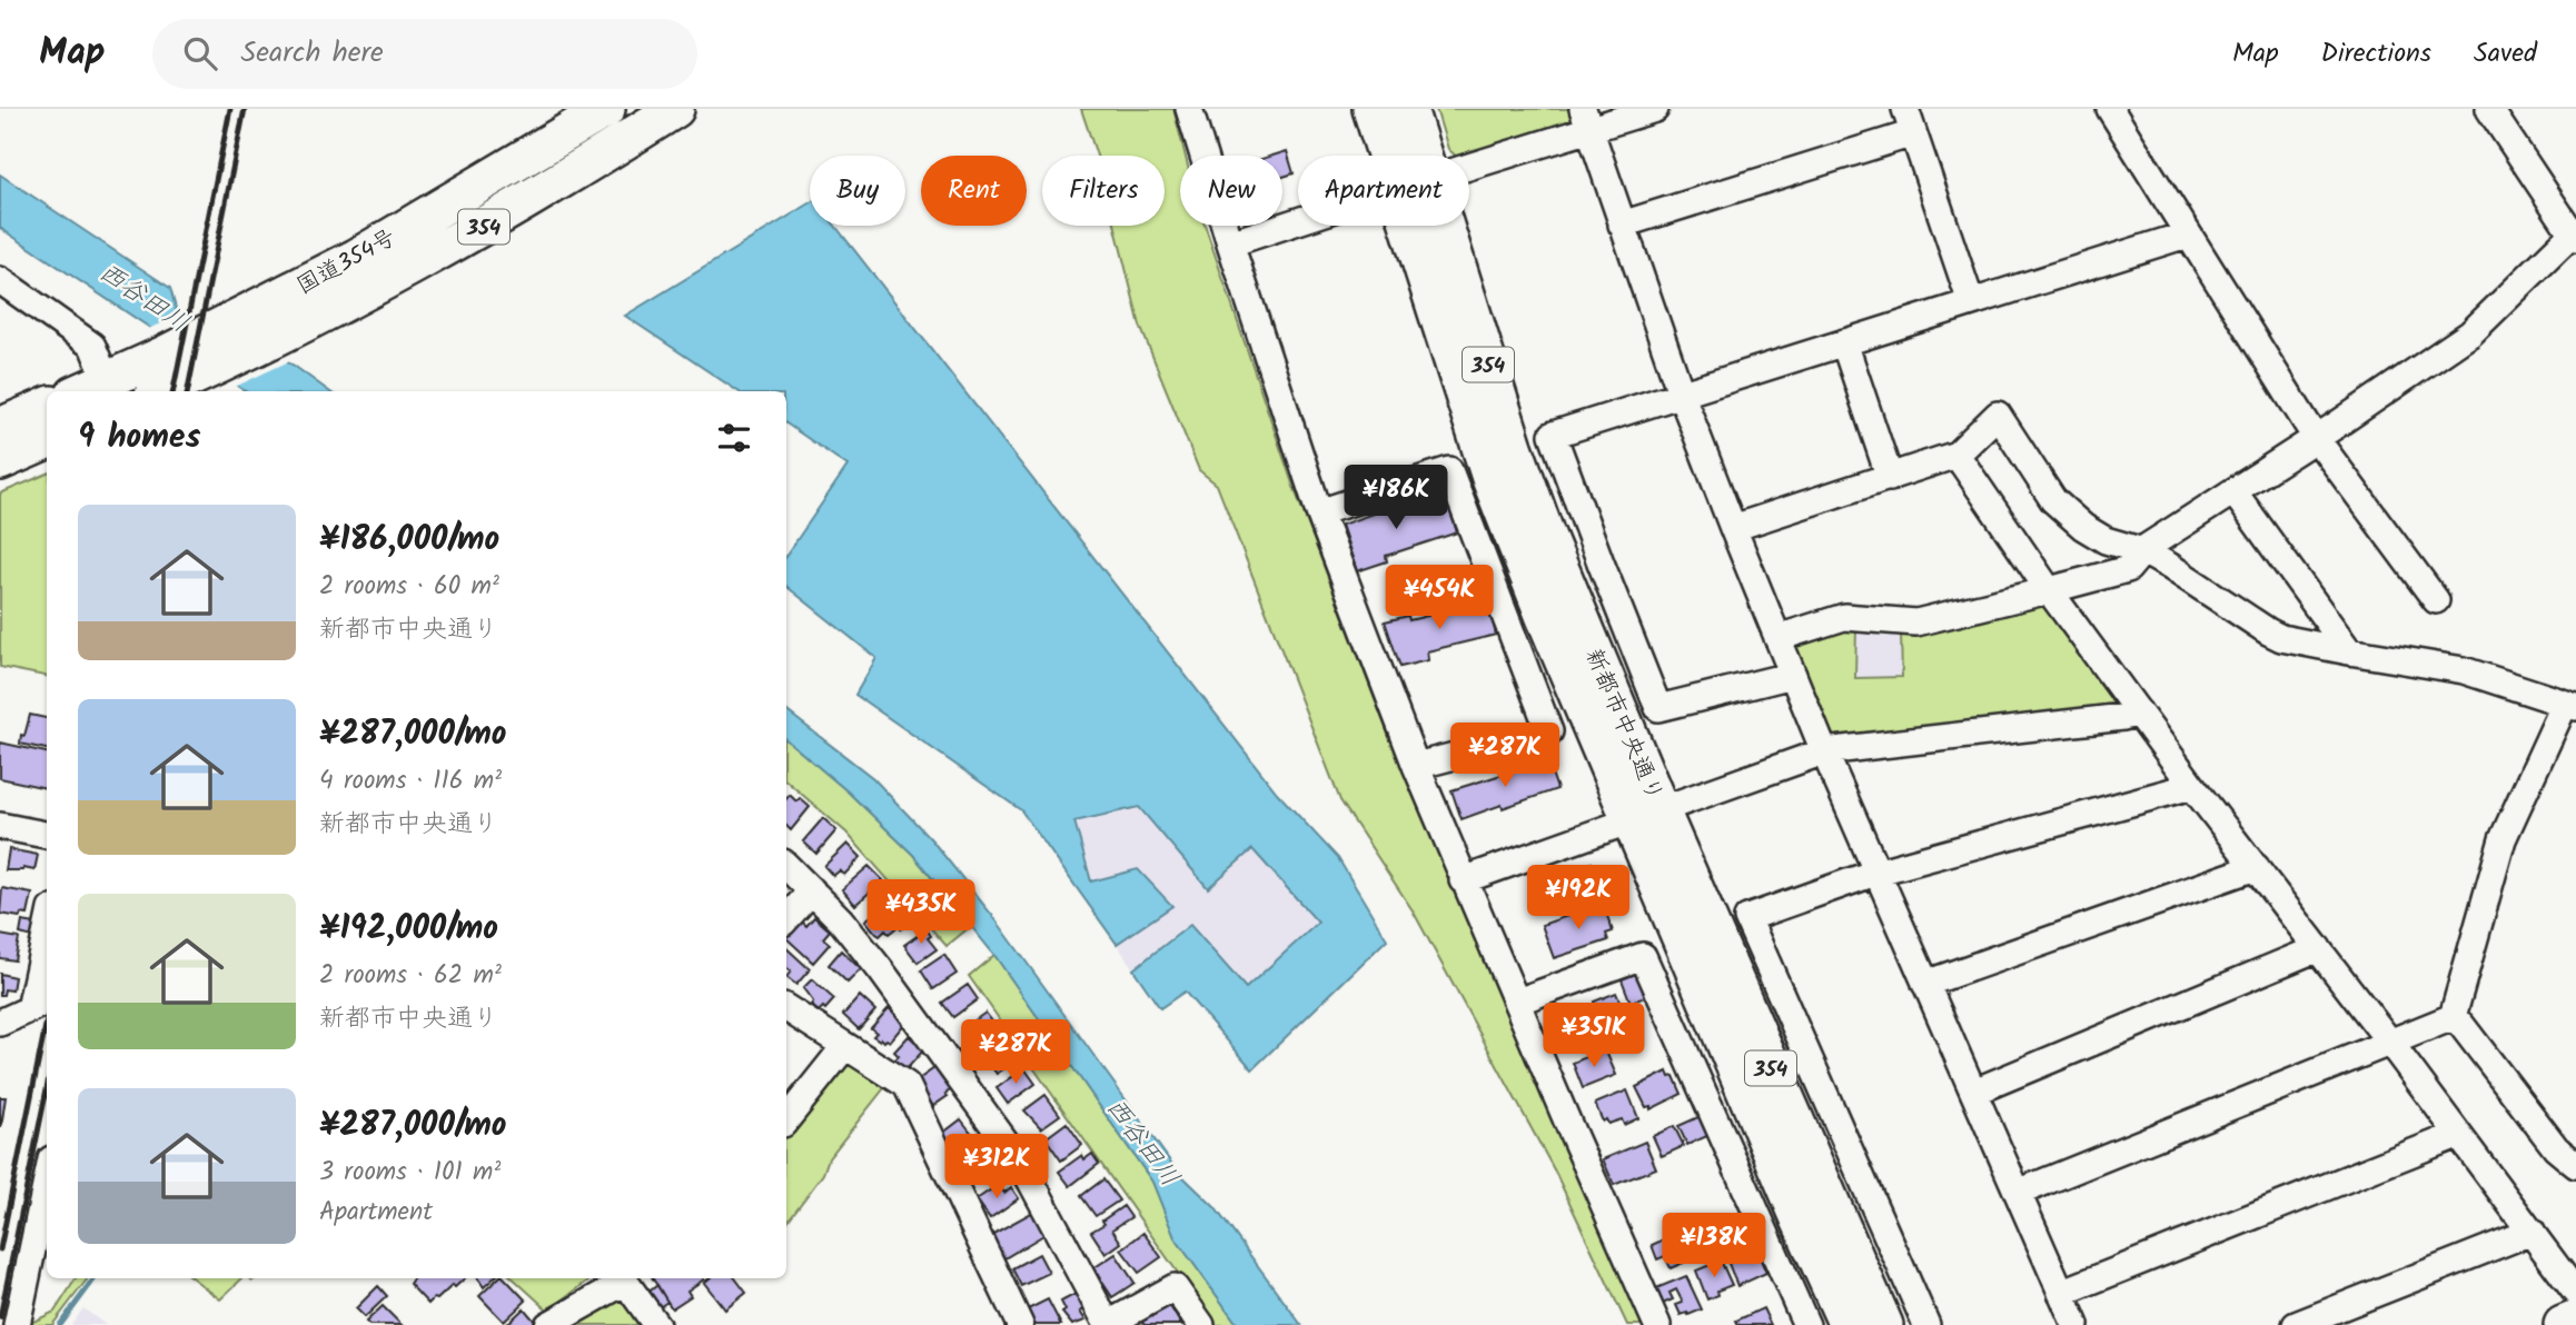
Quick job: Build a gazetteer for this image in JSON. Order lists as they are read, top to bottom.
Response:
{
  "streets": {
    "highway": ["354", "国道354号", "新都市中央通り"]
  },
  "water": ["西谷田川"],
  "page": {
    "header": "Map",
    "search": "Search here",
    "nav": ["Map", "Directions", "Saved"],
    "chip": [
      "Buy",
      "Rent",
      "Filters",
      "New",
      "Apartment"
    ],
    "heading": "9 homes",
    "price": [
      "¥186K",
      "¥454K",
      "¥287K",
      "¥192K",
      "¥435K",
      "¥351K",
      "¥287K",
      "¥312K",
      "¥138K"
    ],
    "list": [
      {
        "name": "¥186,000/mo",
        "note": "2 rooms · 60 m² · 新都市中央通り"
      },
      {
        "name": "¥287,000/mo",
        "note": "4 rooms · 116 m² · 新都市中央通り"
      },
      {
        "name": "¥192,000/mo",
        "note": "2 rooms · 62 m² · 新都市中央通り"
      },
      {
        "name": "¥287,000/mo",
        "note": "3 rooms · 101 m² · Apartment"
      }
    ]
  }
}
